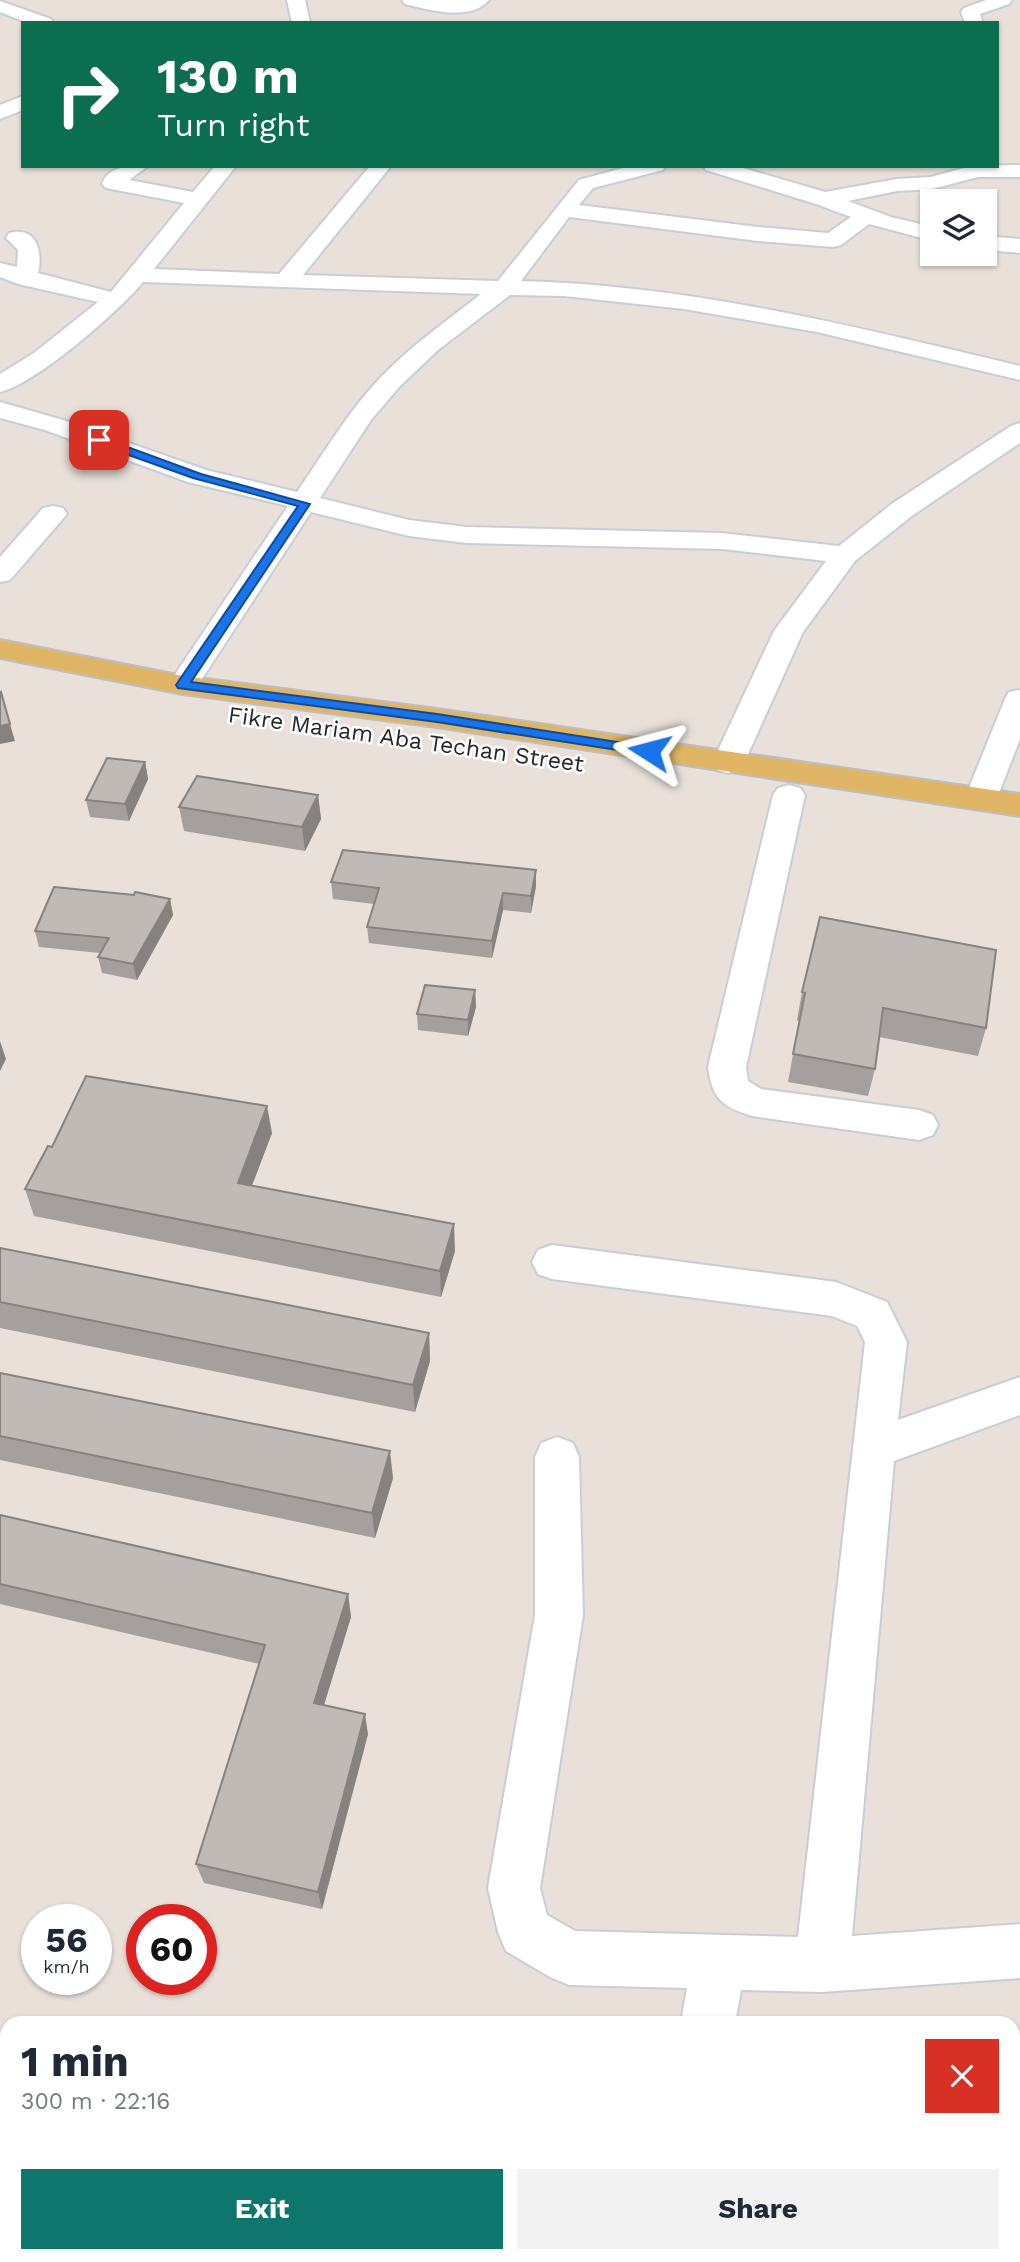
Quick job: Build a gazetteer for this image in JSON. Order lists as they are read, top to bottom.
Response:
{
  "streets": {
    "main road": ["Fikre Mariam Aba Techan Street"]
  },
  "page": {
    "turn": ["130 m", "Turn right"],
    "speed": "56 km/h",
    "limit": "60",
    "heading": ["1 min", "300 m · 22:16"],
    "buttons": ["Exit", "Share"]
  }
}
